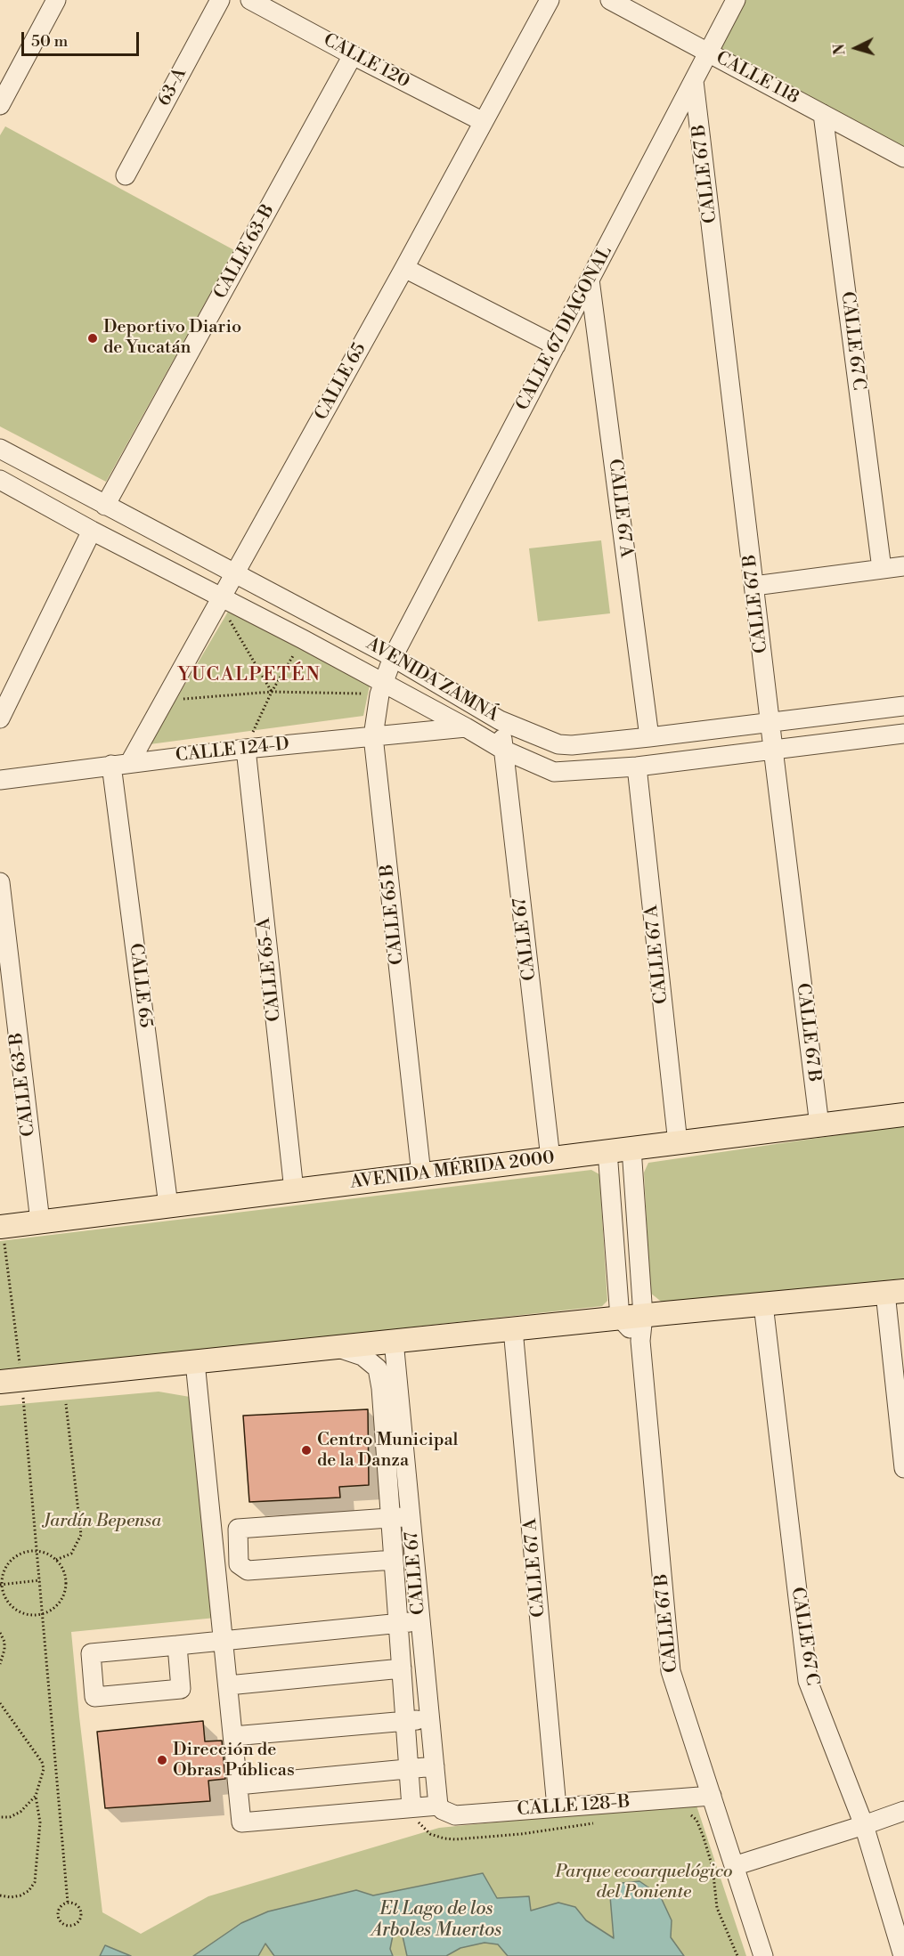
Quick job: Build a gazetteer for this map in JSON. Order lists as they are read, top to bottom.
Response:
{
  "streets": {
    "main road": ["AVENIDA MÉRIDA 2000"],
    "street": [
      "CALLE 120",
      "CALLE 118",
      "63-A",
      "CALLE 67 B",
      "CALLE 63-B",
      "CALLE 67 DIAGONAL",
      "CALLE 67 C",
      "CALLE 65",
      "CALLE 67 A",
      "AVENIDA ZAMNÁ",
      "CALLE 124-D",
      "CALLE 65 B",
      "CALLE 67",
      "CALLE 65-A",
      "CALLE 128-B"
    ]
  },
  "crossings": [
    ["CALLE 120", "CALLE 63-B"],
    ["CALLE 120", "CALLE 65"],
    ["CALLE 118", "CALLE 67 DIAGONAL"],
    ["CALLE 118", "CALLE 67 C"],
    ["CALLE 67 B", "CALLE 67 DIAGONAL"],
    ["CALLE 67 B", "AVENIDA ZAMNÁ"],
    ["CALLE 67 B", "AVENIDA MÉRIDA 2000"],
    ["CALLE 67 B", "CALLE 128-B"],
    ["CALLE 63-B", "AVENIDA ZAMNÁ"],
    ["CALLE 63-B", "AVENIDA MÉRIDA 2000"],
    ["CALLE 67 DIAGONAL", "CALLE 67 A"],
    ["CALLE 67 DIAGONAL", "AVENIDA ZAMNÁ"],
    ["CALLE 67 DIAGONAL", "CALLE 65 B"],
    ["CALLE 65", "AVENIDA ZAMNÁ"],
    ["CALLE 65", "CALLE 124-D"],
    ["CALLE 65", "AVENIDA MÉRIDA 2000"],
    ["CALLE 67 A", "AVENIDA ZAMNÁ"],
    ["CALLE 67 A", "AVENIDA MÉRIDA 2000"],
    ["CALLE 67 A", "CALLE 128-B"],
    ["AVENIDA ZAMNÁ", "CALLE 124-D"],
    ["AVENIDA ZAMNÁ", "CALLE 65 B"],
    ["AVENIDA ZAMNÁ", "CALLE 67"],
    ["CALLE 124-D", "CALLE 65 B"],
    ["CALLE 124-D", "CALLE 65-A"],
    ["CALLE 65 B", "AVENIDA MÉRIDA 2000"],
    ["CALLE 67", "AVENIDA MÉRIDA 2000"],
    ["CALLE 67", "CALLE 128-B"],
    ["CALLE 65-A", "AVENIDA MÉRIDA 2000"]
  ],
  "districts": ["YUCALPETÉN"],
  "water": ["El Lago de los Arboles Muertos"],
  "parks": ["Jardín Bepensa", "Parque ecoarquelógico del Poniente"],
  "places": ["Deportivo Diario de Yucatán", "Centro Municipal de la Danza", "Dirección de Obras Públicas"],
  "scale_bar": "50 m",
  "north": "left"
}
